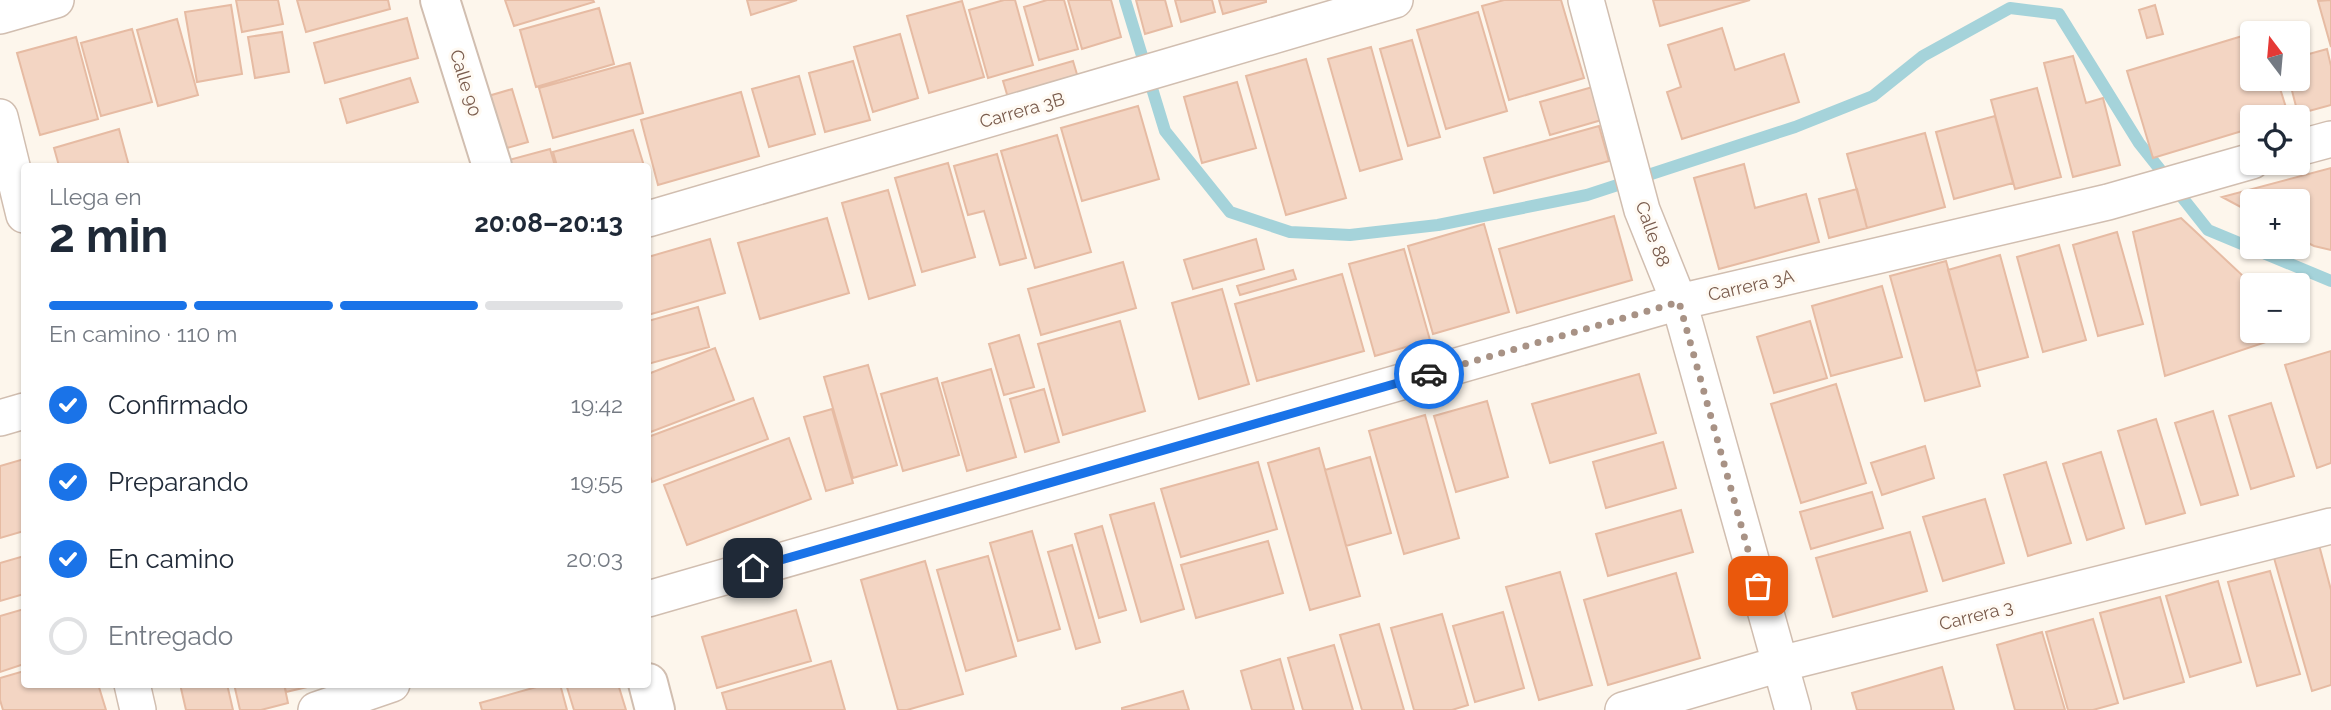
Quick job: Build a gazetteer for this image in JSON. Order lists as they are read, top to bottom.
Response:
{
  "streets": {
    "street": [
      "Calle 90",
      "Carrera 3B",
      "Calle 88",
      "Carrera 3A",
      "Carrera 3"
    ]
  },
  "crossings": [
    ["Calle 88", "Carrera 3A"],
    ["Calle 88", "Carrera 3"]
  ],
  "north": "top",
  "page": {
    "map_buttons": ["+", "−"],
    "heading": ["2 min", "Llega en", "20:08–20:13"],
    "bar": "En camino · 110 m",
    "list": [
      ["Confirmado", "19:42"],
      ["Preparando", "19:55"],
      ["En camino", "20:03"],
      "Entregado"
    ]
  }
}
